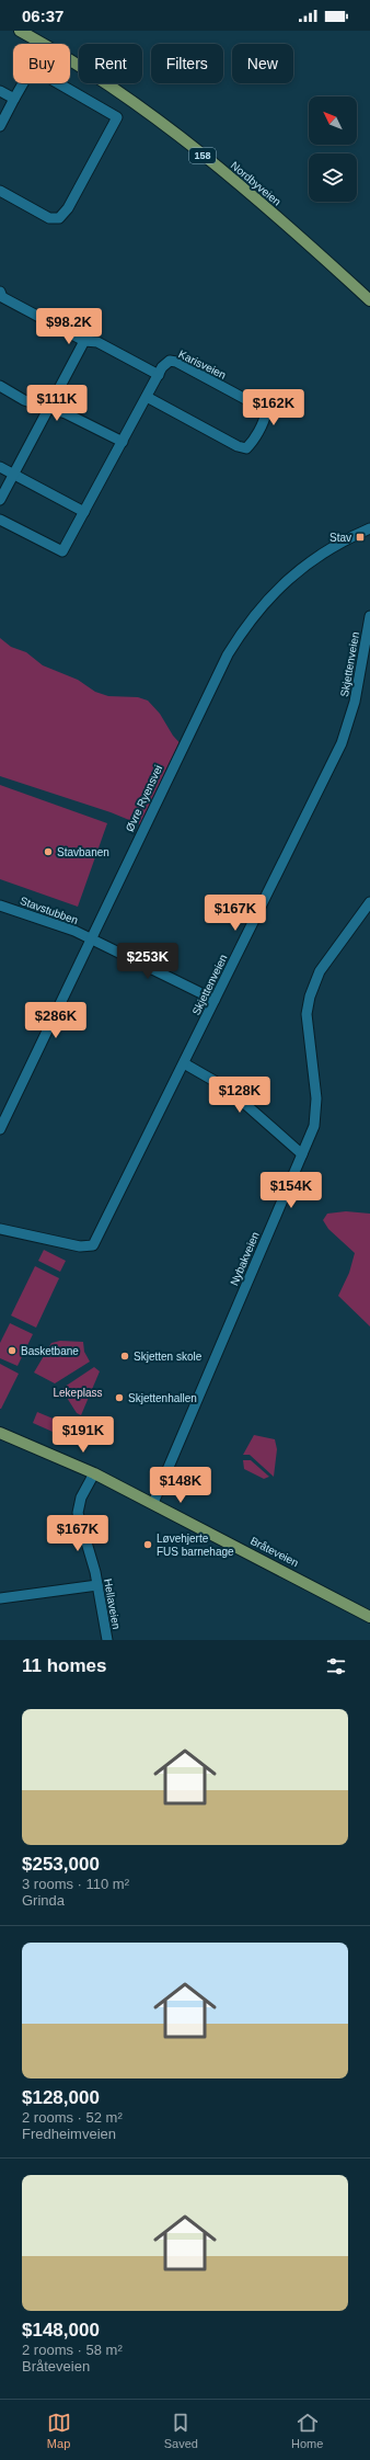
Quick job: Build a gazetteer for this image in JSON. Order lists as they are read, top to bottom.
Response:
{
  "streets": {
    "main road": ["158", "Nordbyveien", "Bråteveien"],
    "street": [
      "Karisveien",
      "Skjettenveien",
      "Øvre Ryensvei",
      "Stavstubben",
      "Nybakveien",
      "Hellaveien"
    ]
  },
  "crossings": [
    ["Skjettenveien", "Stavstubben"],
    ["Øvre Ryensvei", "Stavstubben"],
    ["Nybakveien", "Bråteveien"],
    ["Bråteveien", "Hellaveien"]
  ],
  "parks": ["Lekeplass"],
  "places": {
    "transit": ["Stav"],
    "other": [
      "Stavbanen",
      "Basketbane",
      "Skjetten skole",
      "Skjettenhallen",
      "Løvehjerte FUS barnehage"
    ]
  },
  "north": "top left",
  "page": {
    "status": "06:37",
    "chip": [
      "Buy",
      "Rent",
      "Filters",
      "New"
    ],
    "price": [
      "$98.2K",
      "$111K",
      "$162K",
      "$167K",
      "$253K",
      "$286K",
      "$128K",
      "$154K",
      "$191K",
      "$148K",
      "$167K"
    ],
    "heading": "11 homes",
    "list": [
      {
        "name": "$253,000",
        "note": "3 rooms · 110 m² · Grinda"
      },
      {
        "name": "$128,000",
        "note": "2 rooms · 52 m² · Fredheimveien"
      },
      {
        "name": "$148,000",
        "note": "2 rooms · 58 m² · Bråteveien"
      }
    ],
    "tabs": ["Map", "Saved", "Home"]
  }
}
